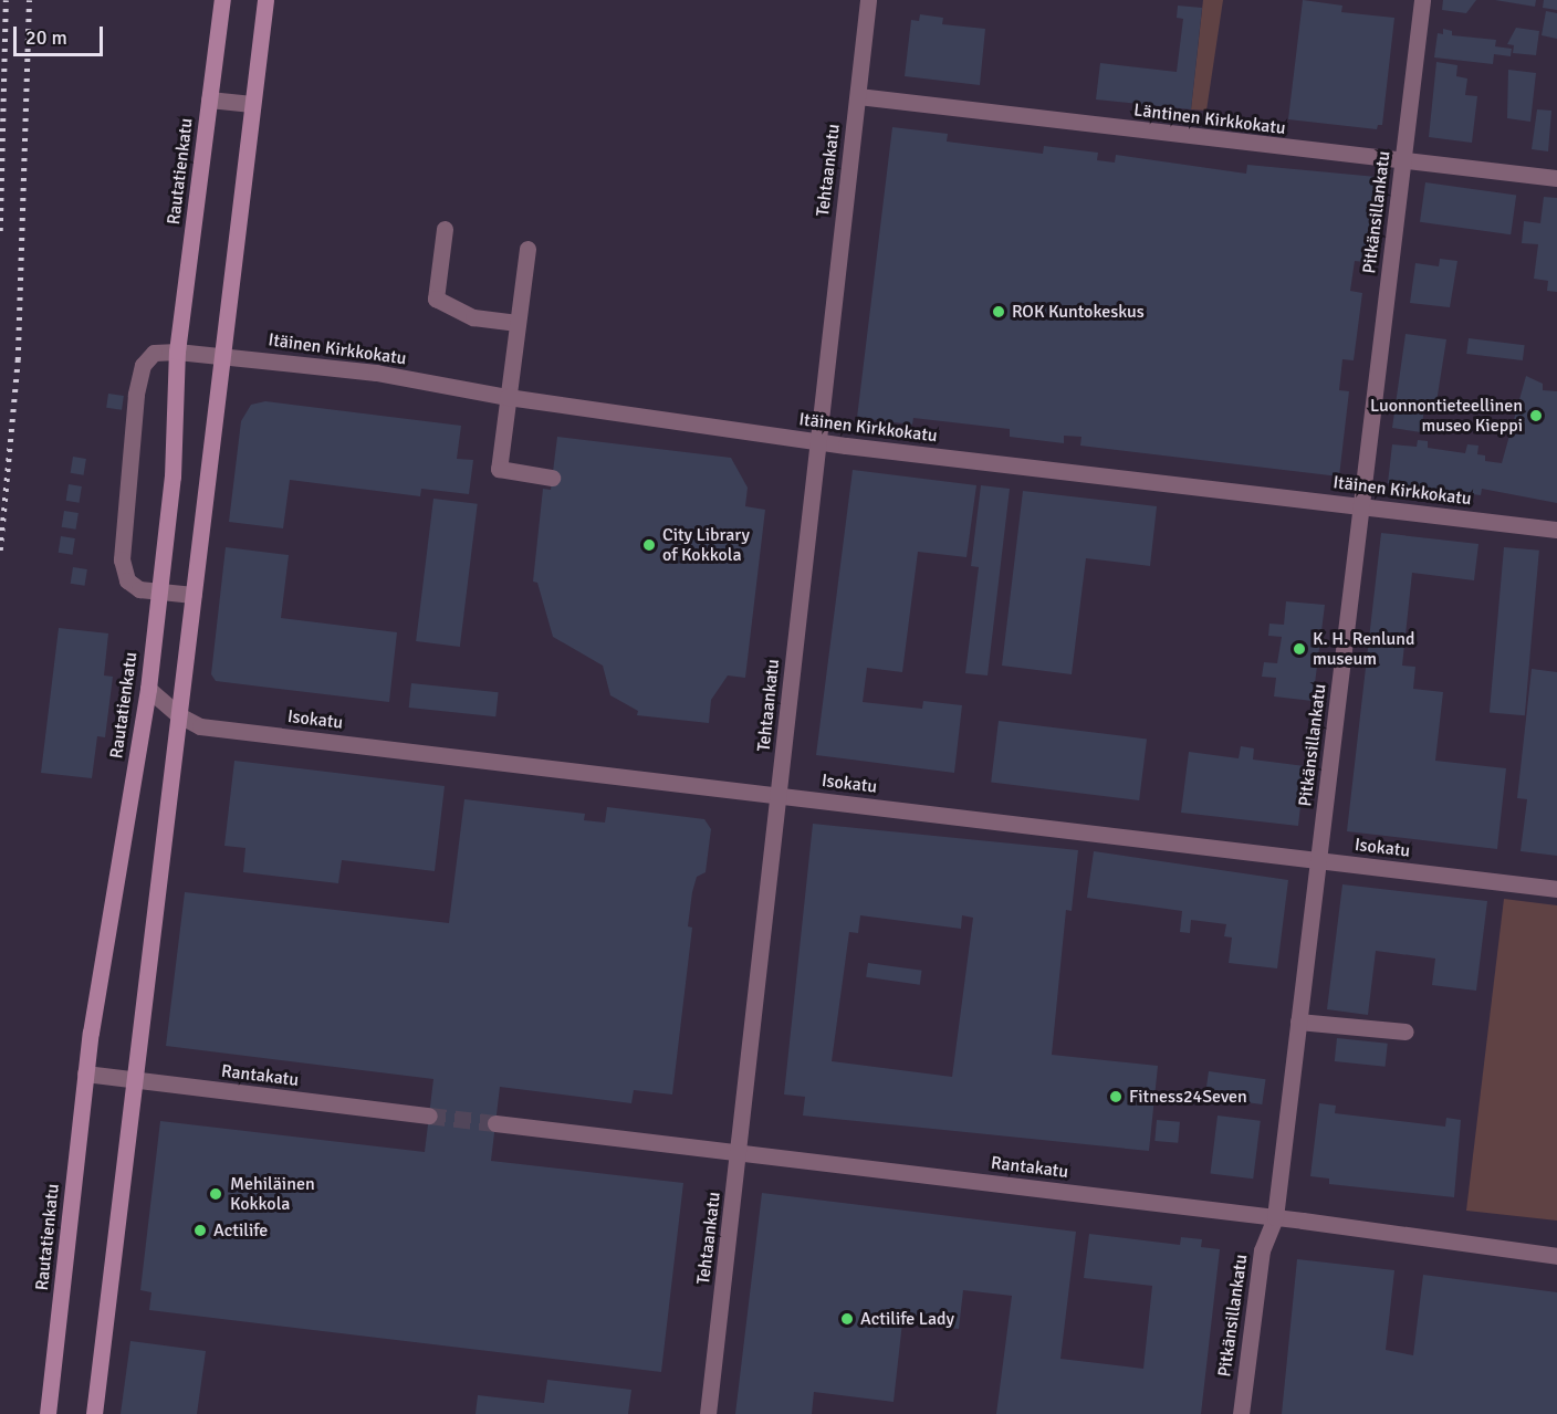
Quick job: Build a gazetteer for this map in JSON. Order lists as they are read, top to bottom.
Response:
{
  "streets": {
    "main road": ["Rautatienkatu"],
    "street": [
      "Läntinen Kirkkokatu",
      "Tehtaankatu",
      "Pitkänsillankatu",
      "Itäinen Kirkkokatu",
      "Isokatu",
      "Rantakatu"
    ]
  },
  "crossings": [
    ["Läntinen Kirkkokatu", "Tehtaankatu"],
    ["Läntinen Kirkkokatu", "Pitkänsillankatu"],
    ["Tehtaankatu", "Itäinen Kirkkokatu"],
    ["Tehtaankatu", "Isokatu"],
    ["Tehtaankatu", "Rantakatu"],
    ["Rautatienkatu", "Itäinen Kirkkokatu"],
    ["Rautatienkatu", "Isokatu"],
    ["Rautatienkatu", "Rantakatu"],
    ["Pitkänsillankatu", "Itäinen Kirkkokatu"],
    ["Pitkänsillankatu", "Isokatu"],
    ["Pitkänsillankatu", "Rantakatu"]
  ],
  "places": [
    "ROK Kuntokeskus",
    "Luonnontieteellinen museo Kieppi",
    "City Library of Kokkola",
    "K. H. Renlund museum",
    "Fitness24Seven",
    "Mehiläinen Kokkola",
    "Actilife",
    "Actilife Lady"
  ],
  "scale_bar": "20 m"
}
